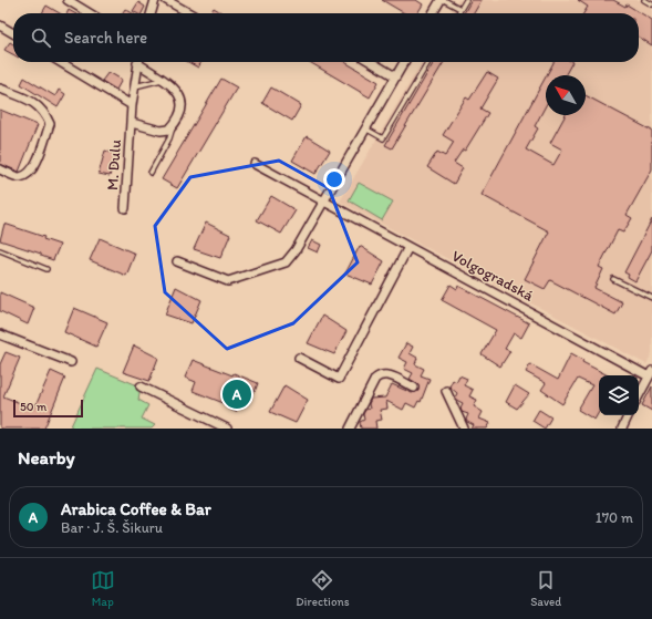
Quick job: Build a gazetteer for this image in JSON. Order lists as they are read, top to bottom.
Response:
{
  "streets": {
    "street": ["M. Dulu", "Volgogradská"]
  },
  "scale_bar": "50 m",
  "north": "top left",
  "page": {
    "search": "Search here",
    "pins": "A",
    "scale": "50 m",
    "heading": "Nearby",
    "list": [
      {
        "mark": "A",
        "name": "Arabica Coffee & Bar",
        "note": "Bar · J. Š. Šikuru",
        "value": "170 m"
      }
    ],
    "nav": ["Map", "Directions", "Saved"]
  }
}
